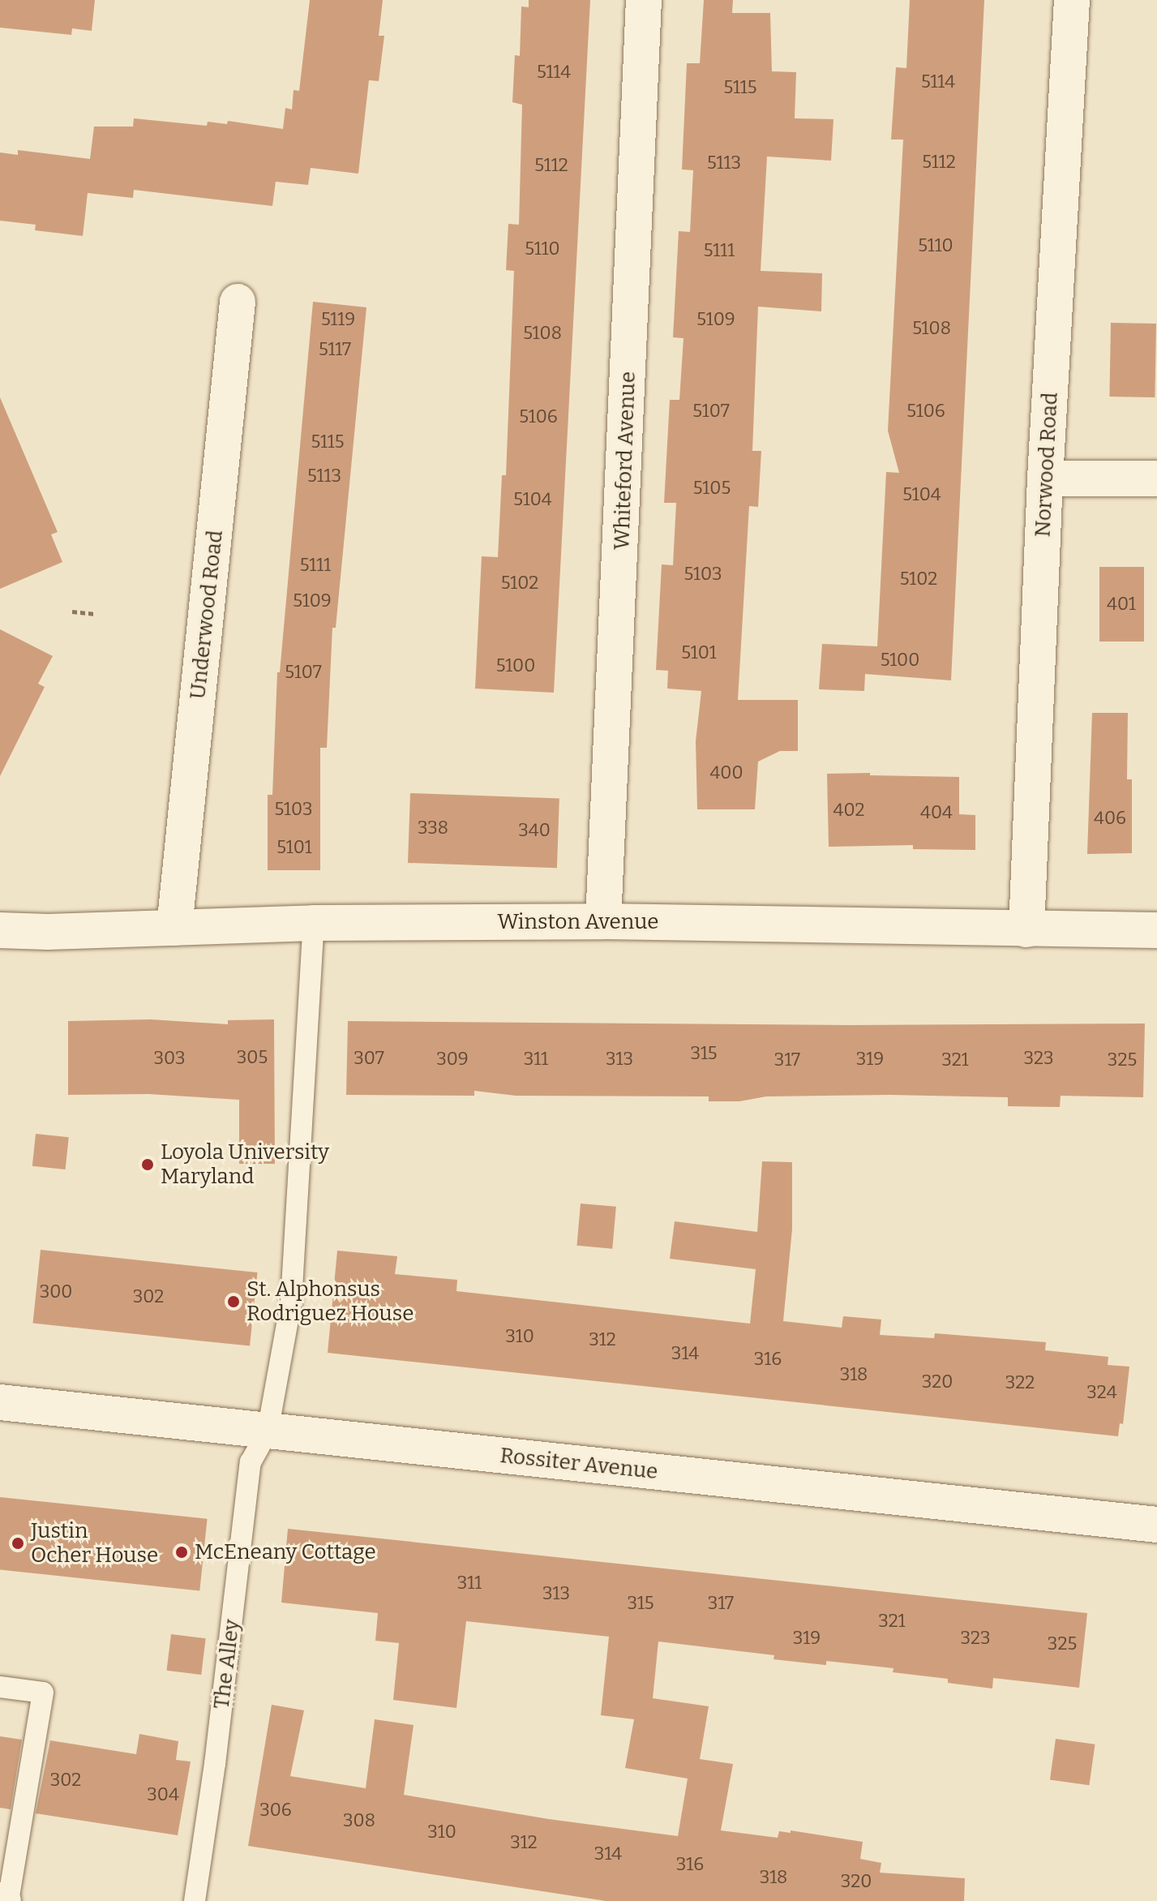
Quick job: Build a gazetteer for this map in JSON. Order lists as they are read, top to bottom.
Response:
{
  "streets": {
    "street": [
      "Whiteford Avenue",
      "Norwood Road",
      "Underwood Road",
      "Winston Avenue",
      "Rossiter Avenue"
    ],
    "lane": ["The Alley"]
  },
  "crossings": [
    ["Whiteford Avenue", "Winston Avenue"],
    ["Norwood Road", "Winston Avenue"],
    ["Underwood Road", "Winston Avenue"],
    ["Winston Avenue", "The Alley"],
    ["Rossiter Avenue", "The Alley"]
  ],
  "places": [
    "Loyola University Maryland",
    "St. Alphonsus Rodriguez House",
    "Justin Ocher House",
    "McEneany Cottage"
  ],
  "house_numbers": [
    "5114",
    "5114",
    "5115",
    "5112",
    "5113",
    "5112",
    "5110",
    "5110",
    "5111",
    "5119",
    "5109",
    "5108",
    "5108",
    "5117",
    "5107",
    "5106",
    "5106",
    "5115",
    "5113",
    "5105",
    "5104",
    "5104",
    "5111",
    "5103",
    "5102",
    "5102",
    "5109",
    "401",
    "5101",
    "5100",
    "5100",
    "5107",
    "400",
    "5103",
    "402",
    "404",
    "406",
    "338",
    "340",
    "5101",
    "315",
    "305",
    "303",
    "307",
    "323",
    "309",
    "311",
    "313",
    "319",
    "317",
    "321",
    "325",
    "300",
    "302",
    "310",
    "312",
    "314",
    "316",
    "318",
    "320",
    "322",
    "324",
    "311",
    "313",
    "315",
    "317",
    "321",
    "319",
    "323",
    "325",
    "302",
    "304",
    "306",
    "308",
    "310",
    "312",
    "314",
    "316",
    "318",
    "320"
  ]
}
